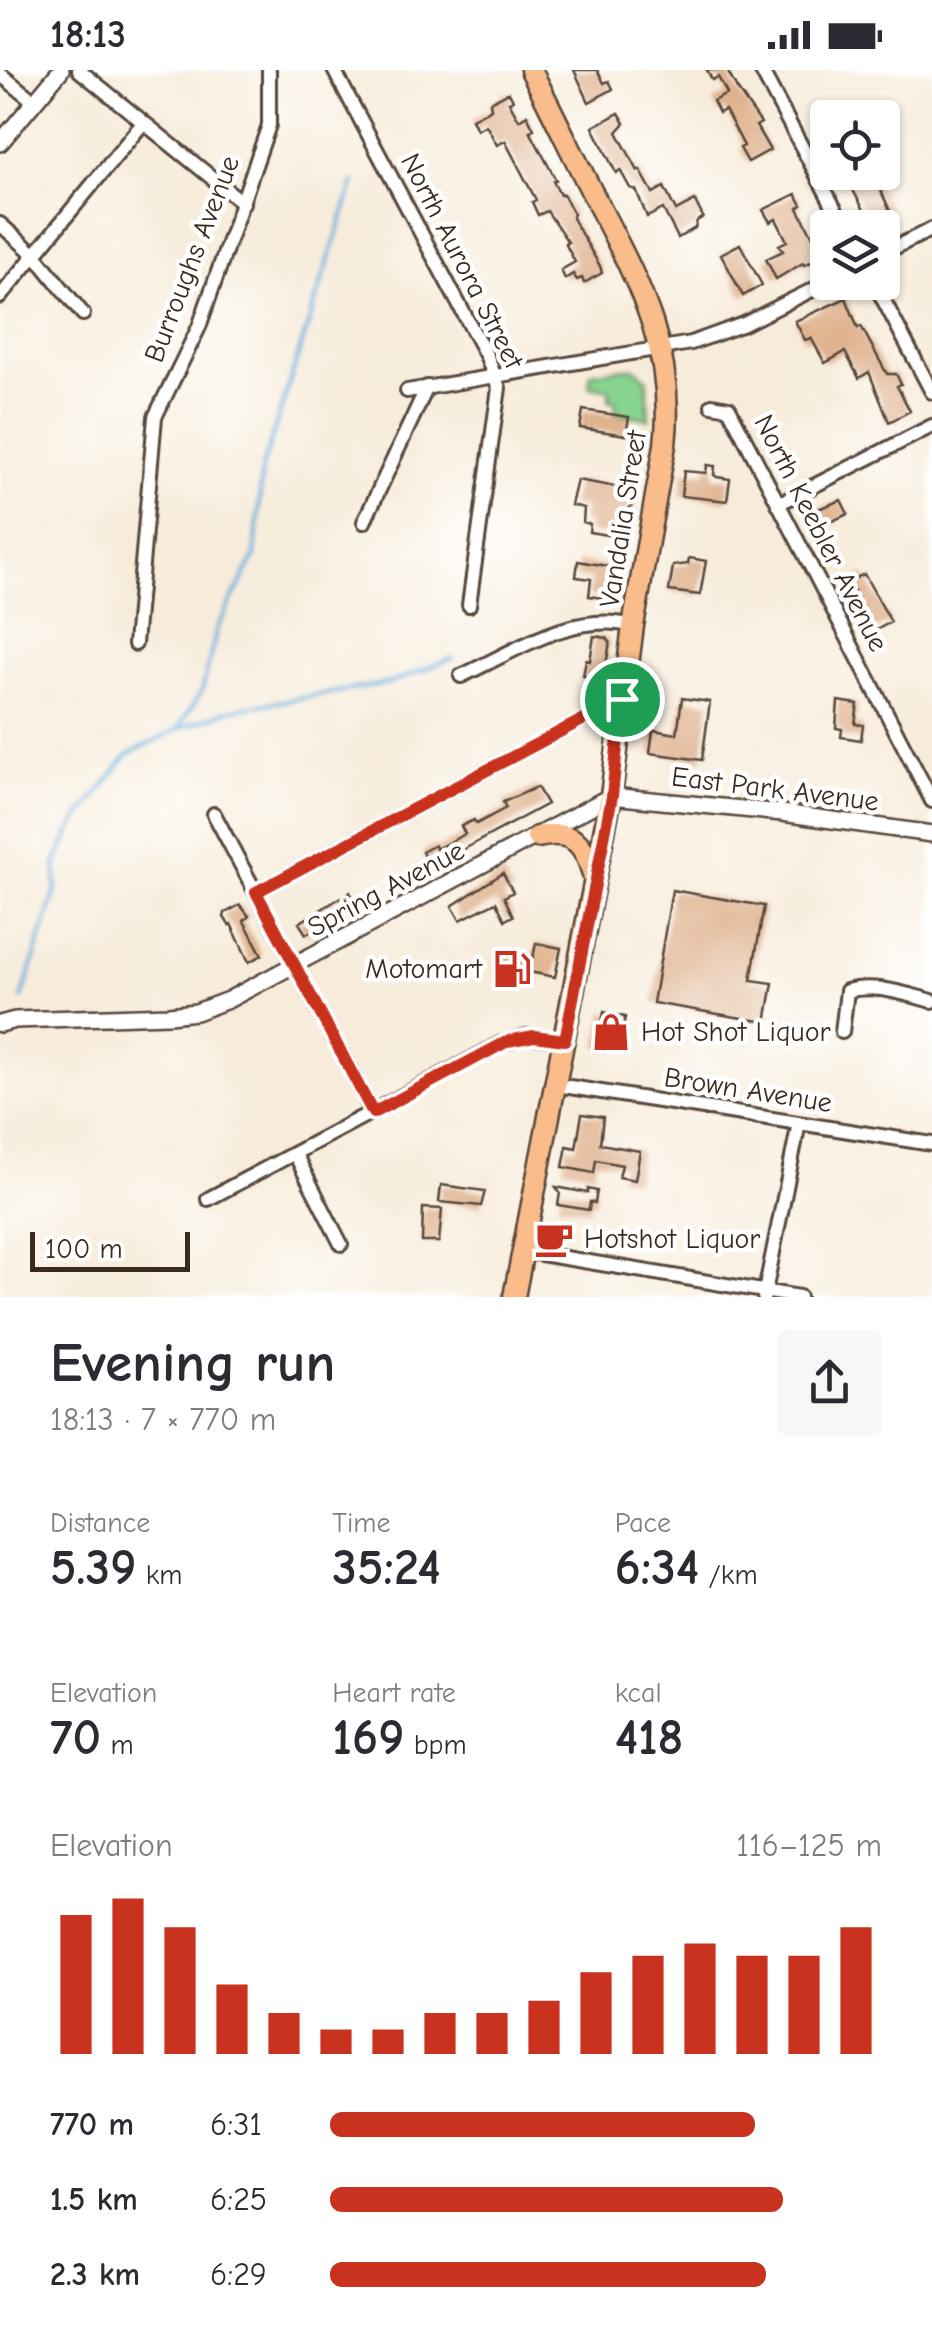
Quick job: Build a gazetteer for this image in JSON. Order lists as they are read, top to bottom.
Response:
{
  "streets": {
    "main road": ["Vandalia Street"],
    "street": [
      "Burroughs Avenue",
      "North Aurora Street",
      "North Keebler Avenue",
      "East Park Avenue",
      "Spring Avenue",
      "Brown Avenue"
    ]
  },
  "crossings": [
    ["Vandalia Street", "East Park Avenue"],
    ["Vandalia Street", "Spring Avenue"],
    ["Vandalia Street", "Brown Avenue"],
    ["East Park Avenue", "Spring Avenue"]
  ],
  "places": {
    "fuel station": ["Motomart"],
    "shop": ["Hot Shot Liquor"],
    "cafe": ["Hotshot Liquor"]
  },
  "scale_bar": "100 m",
  "page": {
    "status": "18:13",
    "scale": "100 m",
    "heading": ["Evening run", "18:13 · 7 × 770 m"],
    "stats": [
      ["Distance", "5.39 km"],
      ["Time", "35:24"],
      ["Pace", "6:34 /km"],
      ["Elevation", "70 m"],
      ["Heart rate", "169 bpm"],
      ["kcal", "418"]
    ],
    "chart": ["Elevation", "116–125 m"],
    "list": [
      {
        "name": "770 m",
        "note": "6:31"
      },
      {
        "name": "1.5 km",
        "note": "6:25"
      },
      {
        "name": "2.3 km",
        "note": "6:29"
      }
    ]
  }
}
